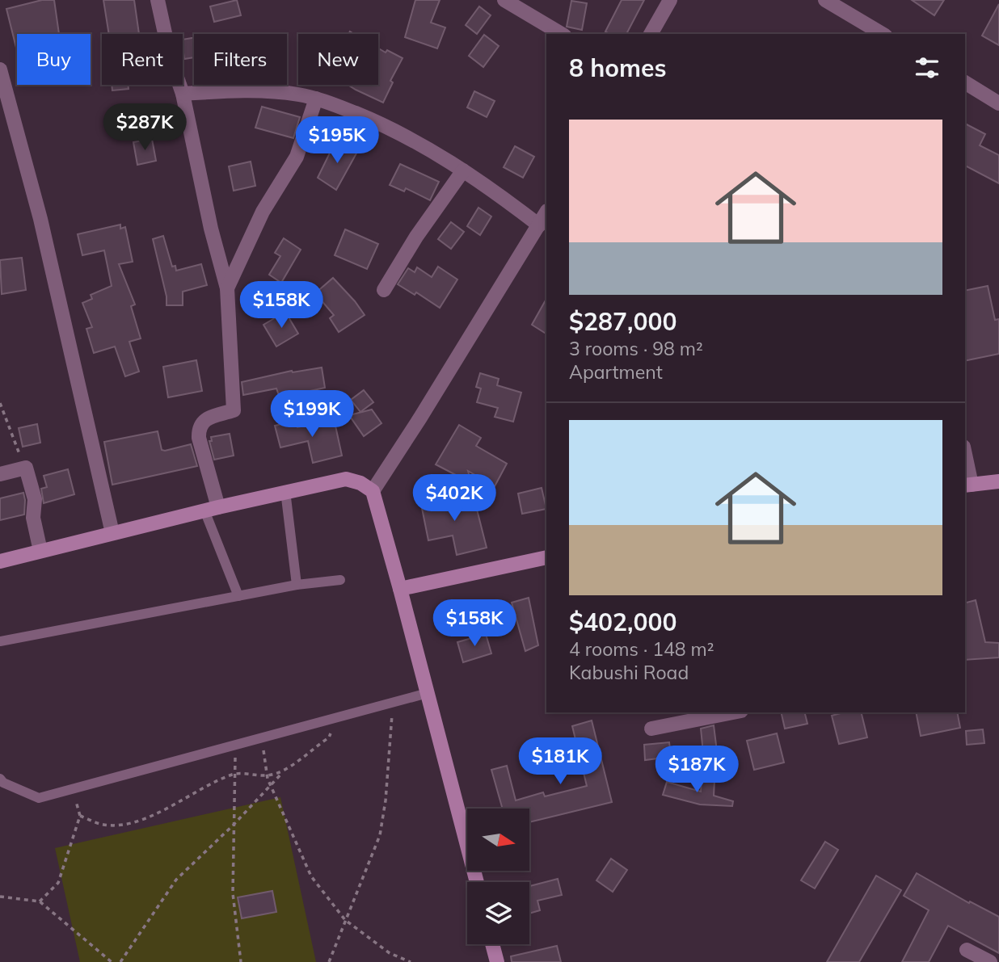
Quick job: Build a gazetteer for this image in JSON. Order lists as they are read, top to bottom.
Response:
{
  "north": "right",
  "page": {
    "chip": [
      "Buy",
      "Rent",
      "Filters",
      "New"
    ],
    "heading": "8 homes",
    "list": [
      {
        "name": "$287,000",
        "note": "3 rooms · 98 m² · Apartment"
      },
      {
        "name": "$402,000",
        "note": "4 rooms · 148 m² · Kabushi Road"
      }
    ],
    "price": [
      "$287K",
      "$195K",
      "$158K",
      "$199K",
      "$402K",
      "$158K",
      "$181K",
      "$187K"
    ]
  }
}
